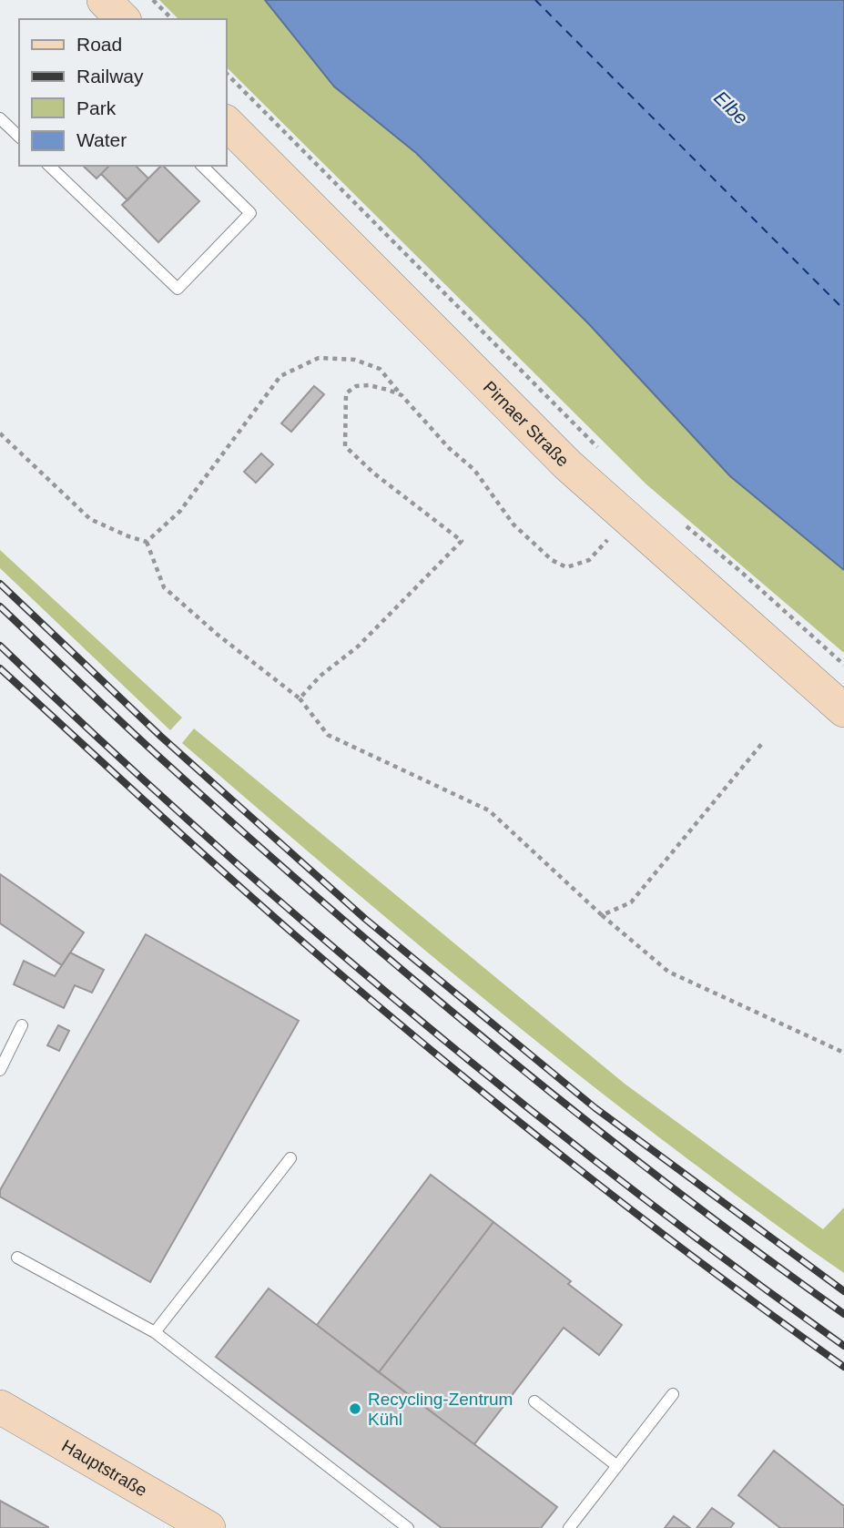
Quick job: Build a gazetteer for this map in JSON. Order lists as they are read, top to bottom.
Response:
{
  "streets": {
    "street": ["Pirnaer Straße", "Hauptstraße"]
  },
  "water": ["Elbe"],
  "places": ["Recycling-Zentrum Kühl"],
  "legend": [
    "Road",
    "Railway",
    "Park",
    "Water"
  ]
}
